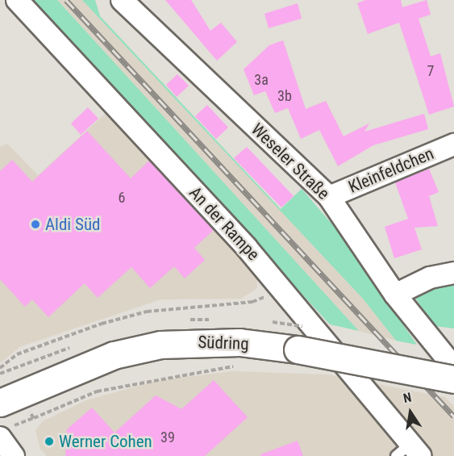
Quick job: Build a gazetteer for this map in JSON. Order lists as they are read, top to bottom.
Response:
{
  "streets": {
    "main road": ["Südring"],
    "street": ["Weseler Straße", "Kleinfeldchen", "An der Rampe"]
  },
  "crossings": [
    ["Weseler Straße", "Kleinfeldchen"]
  ],
  "places": ["Aldi Süd", "Werner Cohen"],
  "house_numbers": [
    "7",
    "3a",
    "3b",
    "6",
    "39"
  ],
  "north": "top"
}
